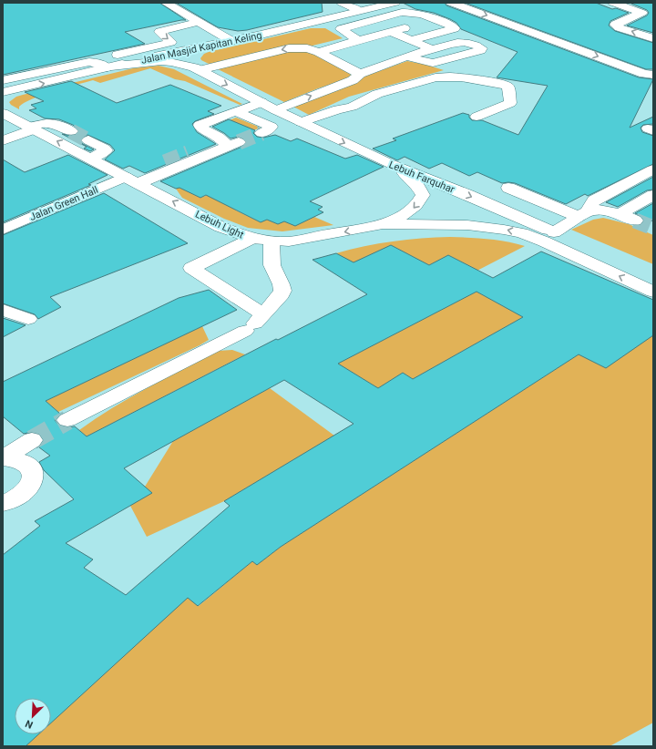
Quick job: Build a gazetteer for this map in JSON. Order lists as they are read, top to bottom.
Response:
{
  "streets": {
    "main road": [
      "Jalan Masjid Kapitan Keling",
      "Lebuh Farquhar",
      "Jalan Green Hall",
      "Lebuh Light"
    ]
  },
  "crossings": [
    ["Jalan Masjid Kapitan Keling", "Lebuh Farquhar"],
    ["Lebuh Farquhar", "Lebuh Light"],
    ["Jalan Green Hall", "Lebuh Light"]
  ],
  "north": "bottom left"
}
